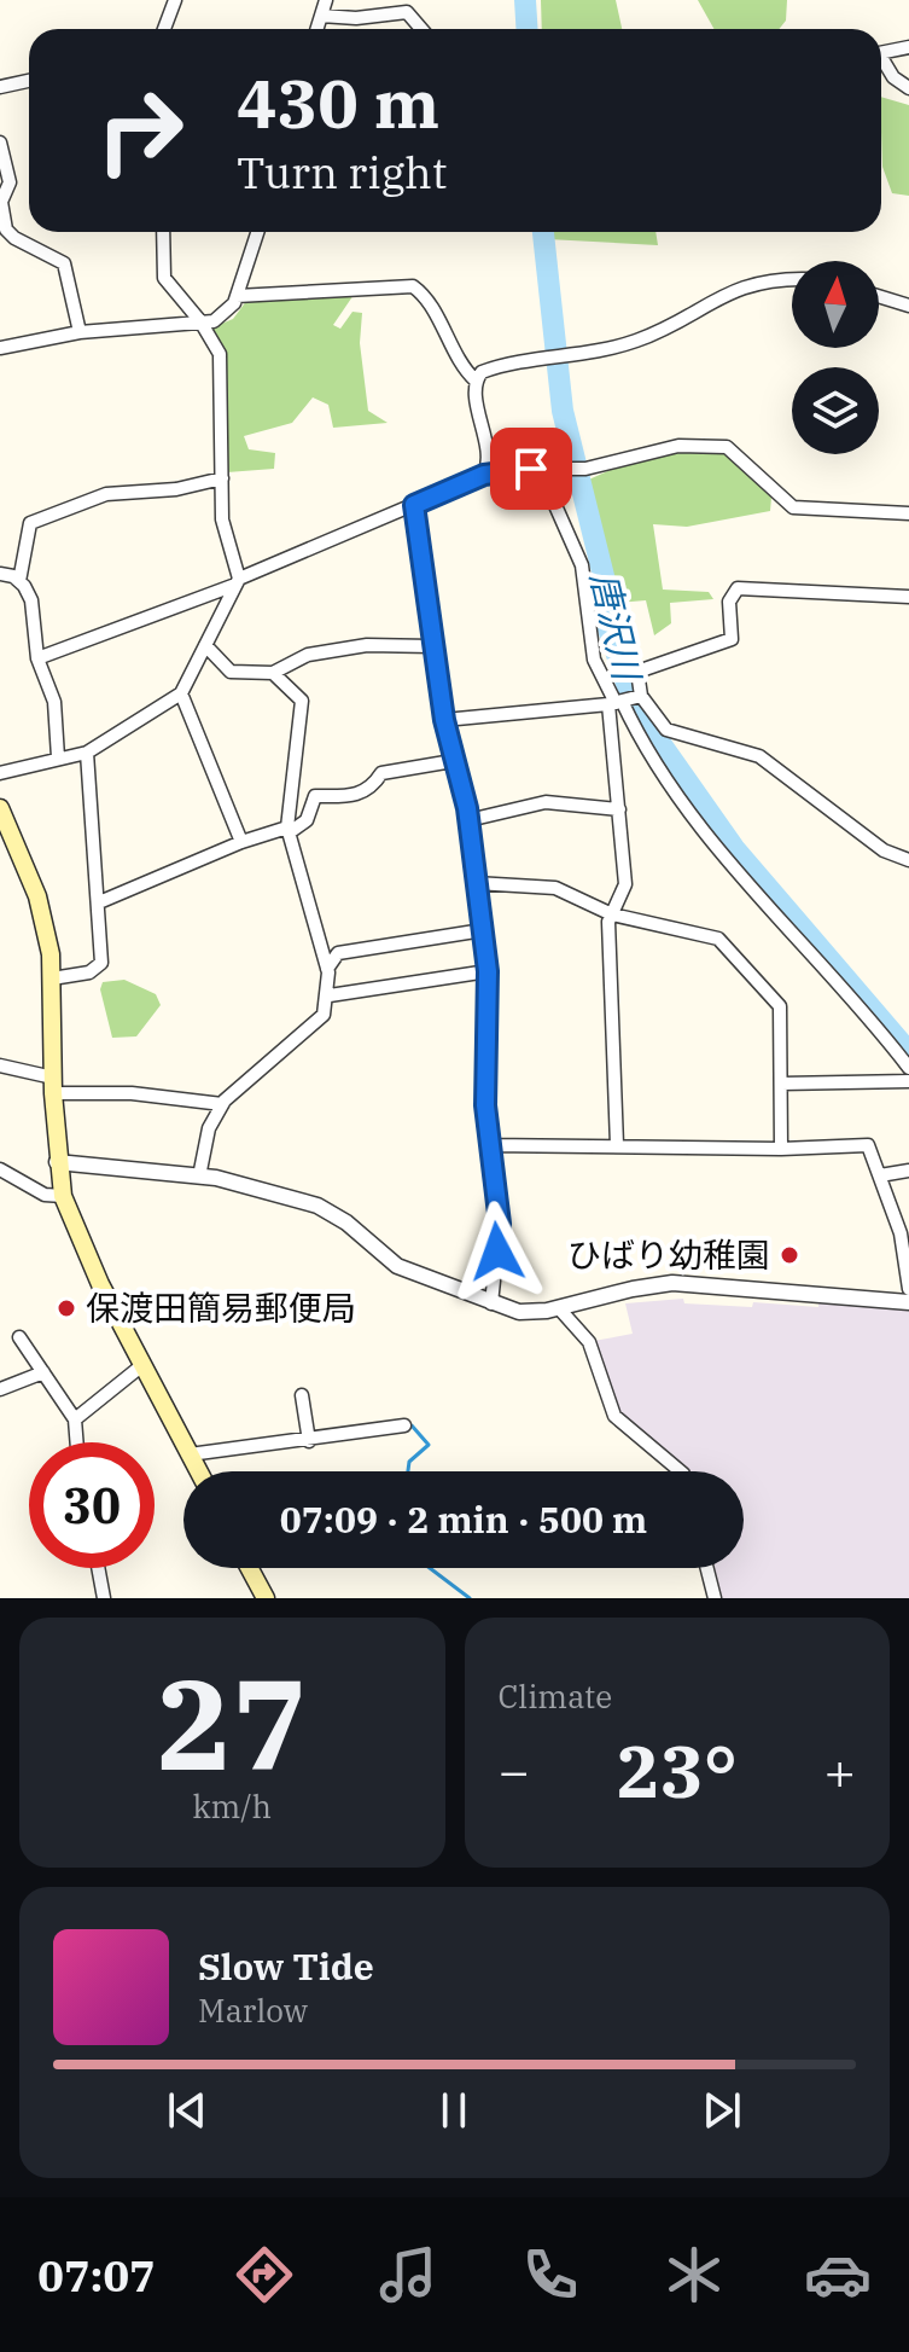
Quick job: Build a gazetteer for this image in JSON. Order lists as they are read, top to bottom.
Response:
{
  "water": ["唐沢川"],
  "places": ["ひばり幼稚園", "保渡田簡易郵便局"],
  "north": "top",
  "page": {
    "turn": ["430 m", "Turn right"],
    "limit": "30",
    "trip": "07:09 · 2 min · 500 m",
    "tile": [
      ["27", "km/h"],
      "Climate"
    ],
    "heat": ["−", "23°", "+"],
    "song": ["Slow Tide", "Marlow"],
    "tabs": "07:07"
  }
}
